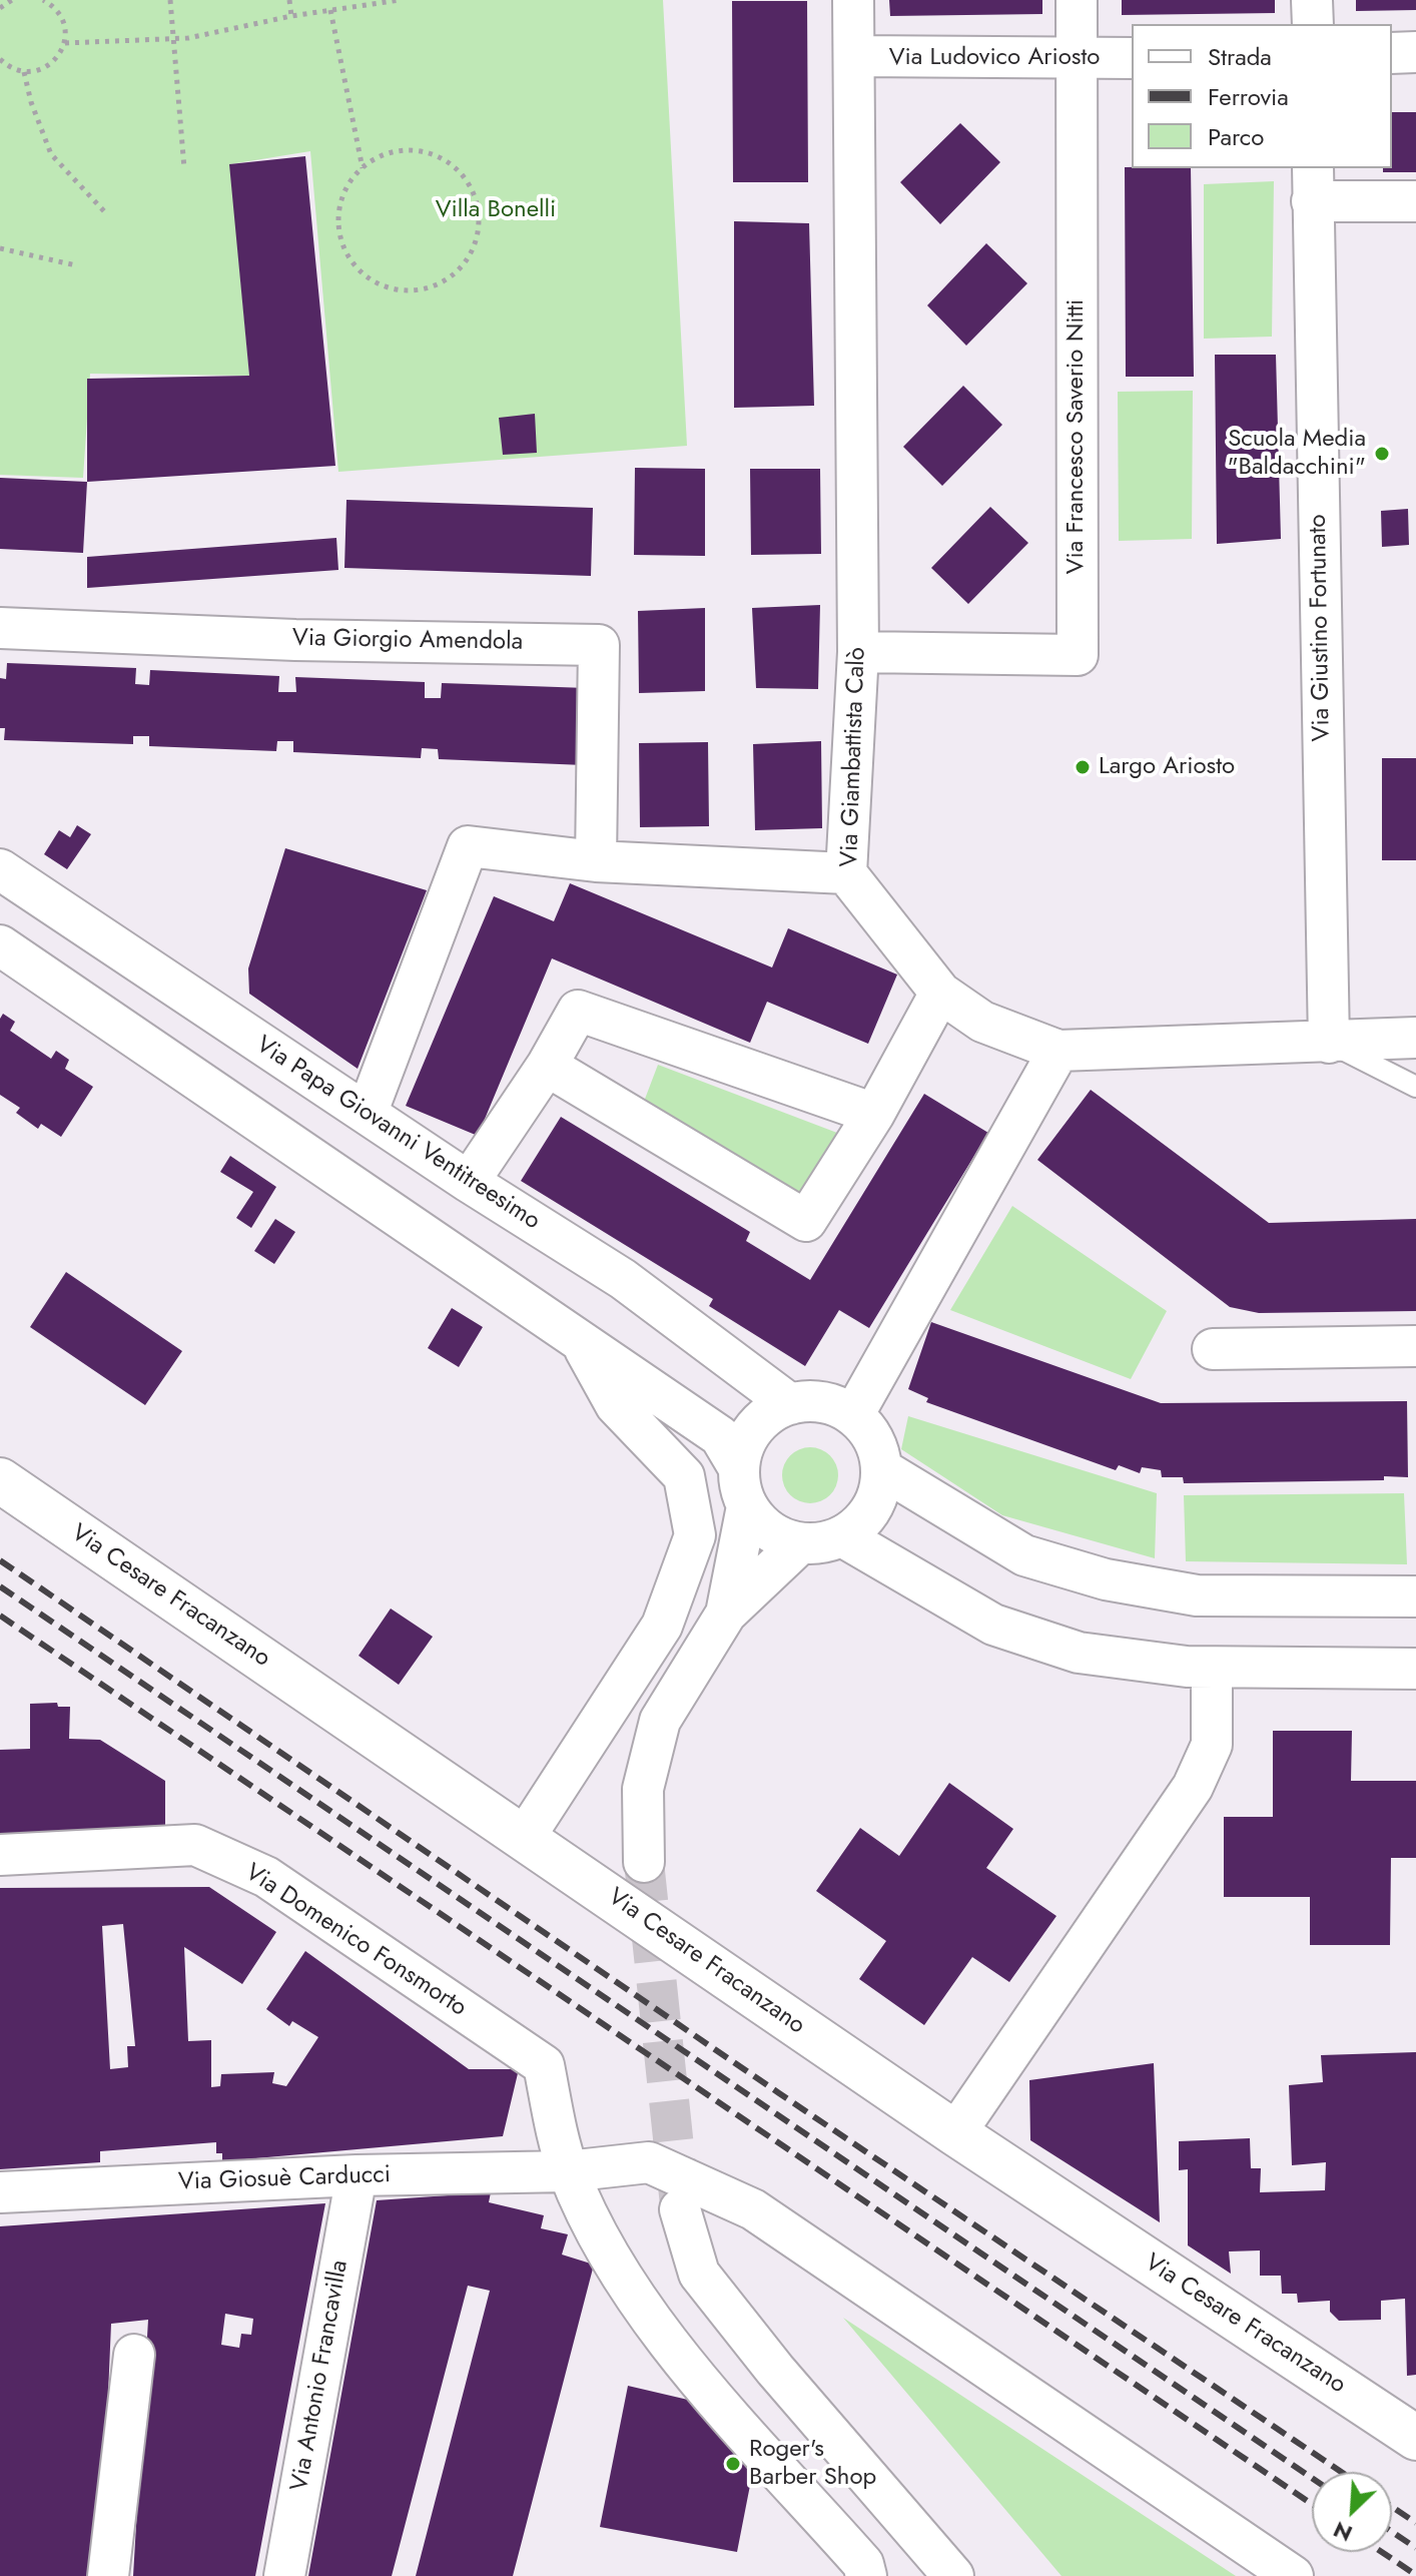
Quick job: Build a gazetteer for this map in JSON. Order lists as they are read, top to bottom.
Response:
{
  "streets": {
    "street": [
      "Via Ludovico Ariosto",
      "Via Francesco Saverio Nitti",
      "Via Giustino Fortunato",
      "Via Giorgio Amendola",
      "Via Giambattista Calò",
      "Via Papa Giovanni Ventitreesimo",
      "Via Cesare Fracanzano",
      "Via Domenico Fonsmorto",
      "Via Giosuè Carducci",
      "Via Antonio Francavilla"
    ]
  },
  "crossings": [
    ["Via Ludovico Ariosto", "Via Francesco Saverio Nitti"],
    ["Via Ludovico Ariosto", "Via Giambattista Calò"],
    ["Via Francesco Saverio Nitti", "Via Giambattista Calò"],
    ["Via Giustino Fortunato", "Via Giambattista Calò"],
    ["Via Domenico Fonsmorto", "Via Giosuè Carducci"],
    ["Via Giosuè Carducci", "Via Antonio Francavilla"]
  ],
  "parks": ["Villa Bonelli"],
  "places": ["Scuola Media \"Baldacchini\"", "Largo Ariosto", "Roger's Barber Shop"],
  "legend": ["Strada", "Ferrovia", "Parco"],
  "north": "bottom left"
}
